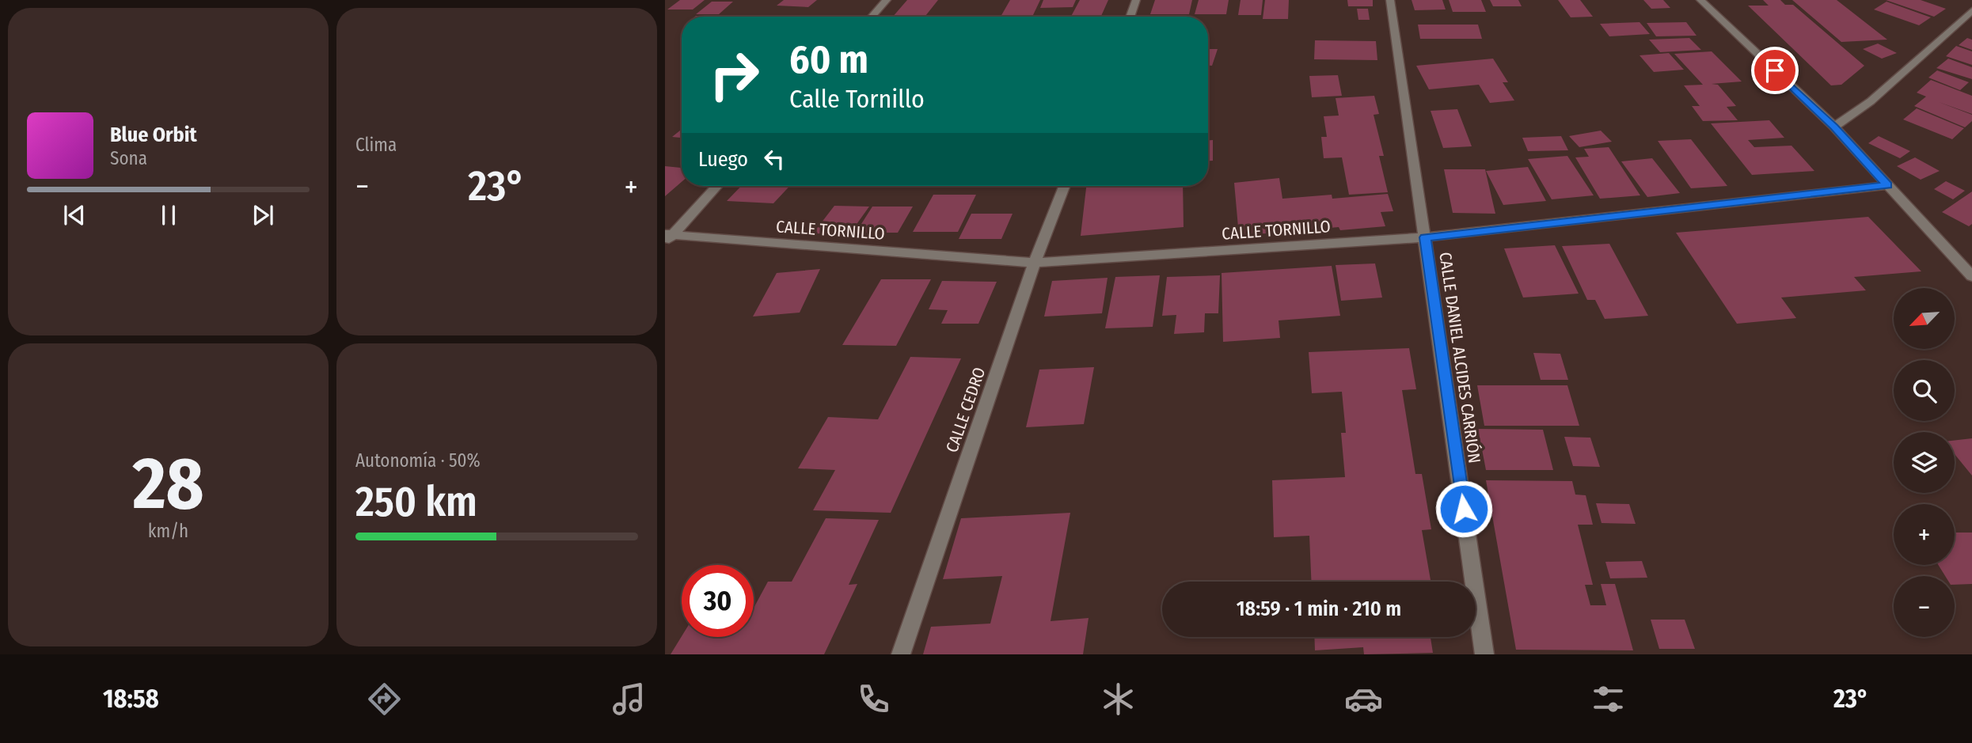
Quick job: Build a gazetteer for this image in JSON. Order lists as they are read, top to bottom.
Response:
{
  "streets": {
    "street": ["CALLE TORNILLO", "CALLE DANIEL ALCIDES CARRIÓN", "CALLE CEDRO"]
  },
  "crossings": [
    ["CALLE TORNILLO", "CALLE DANIEL ALCIDES CARRIÓN"],
    ["CALLE TORNILLO", "CALLE CEDRO"]
  ],
  "north": "bottom left",
  "page": {
    "tile": [
      "Clima",
      ["28", "km/h"],
      ["Autonomía · 50%", "250 km"]
    ],
    "turn": ["60 m", "Calle Tornillo"],
    "song": ["Blue Orbit", "Sona"],
    "then": "Luego",
    "heat": ["−", "23°", "+"],
    "map_buttons": ["+", "−"],
    "limit": "30",
    "trip": "18:59 · 1 min · 210 m",
    "tabs": ["18:58", "23°"]
  }
}
